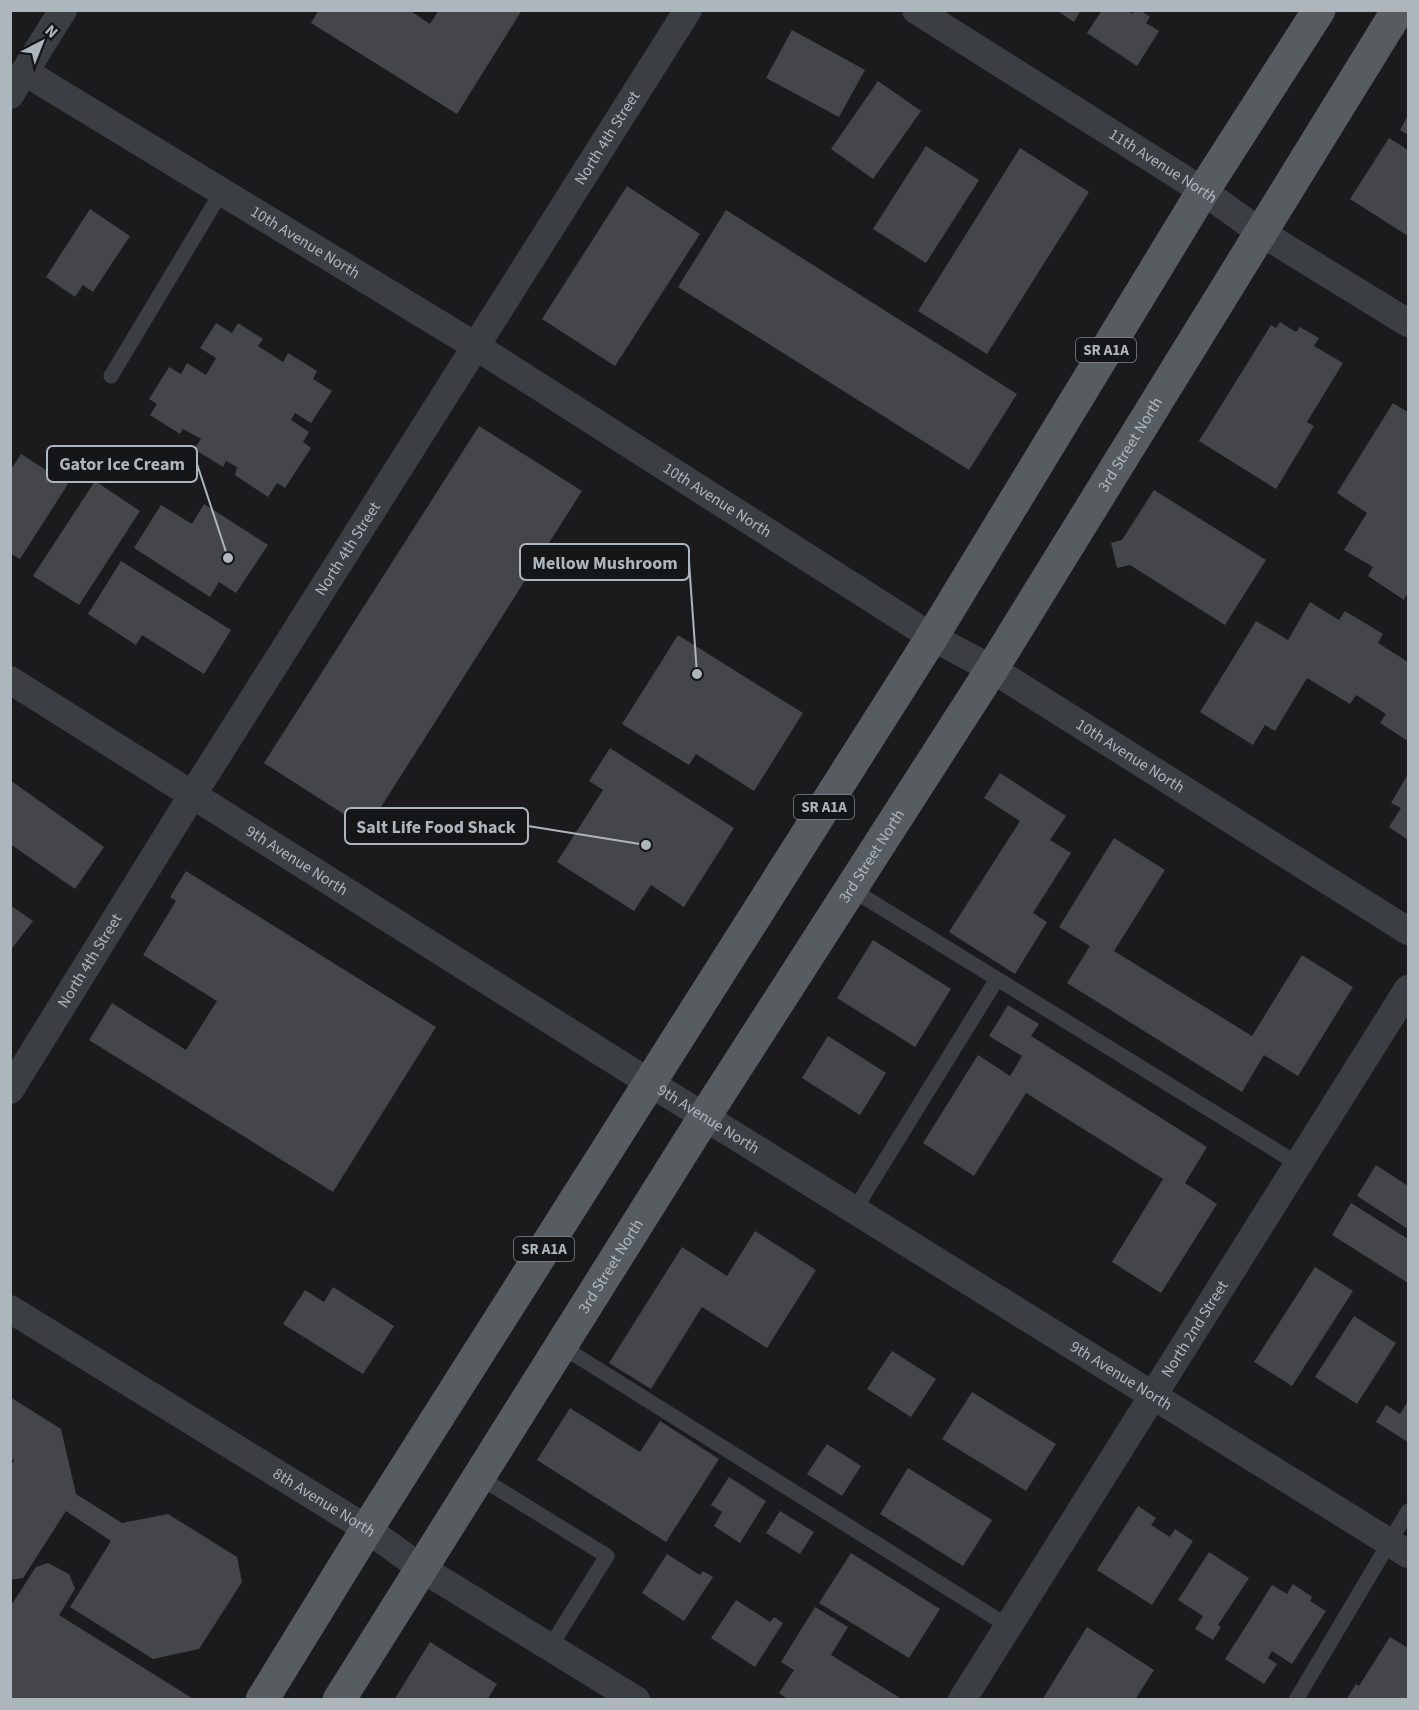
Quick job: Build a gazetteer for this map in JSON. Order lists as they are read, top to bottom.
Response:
{
  "streets": {
    "main road": ["SR A1A", "3rd Street North"],
    "street": [
      "North 4th Street",
      "11th Avenue North",
      "10th Avenue North",
      "9th Avenue North",
      "North 2nd Street",
      "8th Avenue North"
    ]
  },
  "crossings": [
    ["North 4th Street", "10th Avenue North"],
    ["North 4th Street", "9th Avenue North"],
    ["11th Avenue North", "SR A1A"],
    ["11th Avenue North", "3rd Street North"],
    ["10th Avenue North", "SR A1A"],
    ["10th Avenue North", "3rd Street North"],
    ["SR A1A", "9th Avenue North"],
    ["SR A1A", "8th Avenue North"],
    ["3rd Street North", "9th Avenue North"],
    ["3rd Street North", "8th Avenue North"],
    ["9th Avenue North", "North 2nd Street"]
  ],
  "places": ["Gator Ice Cream", "Mellow Mushroom", "Salt Life Food Shack"],
  "north": "top right"
}
